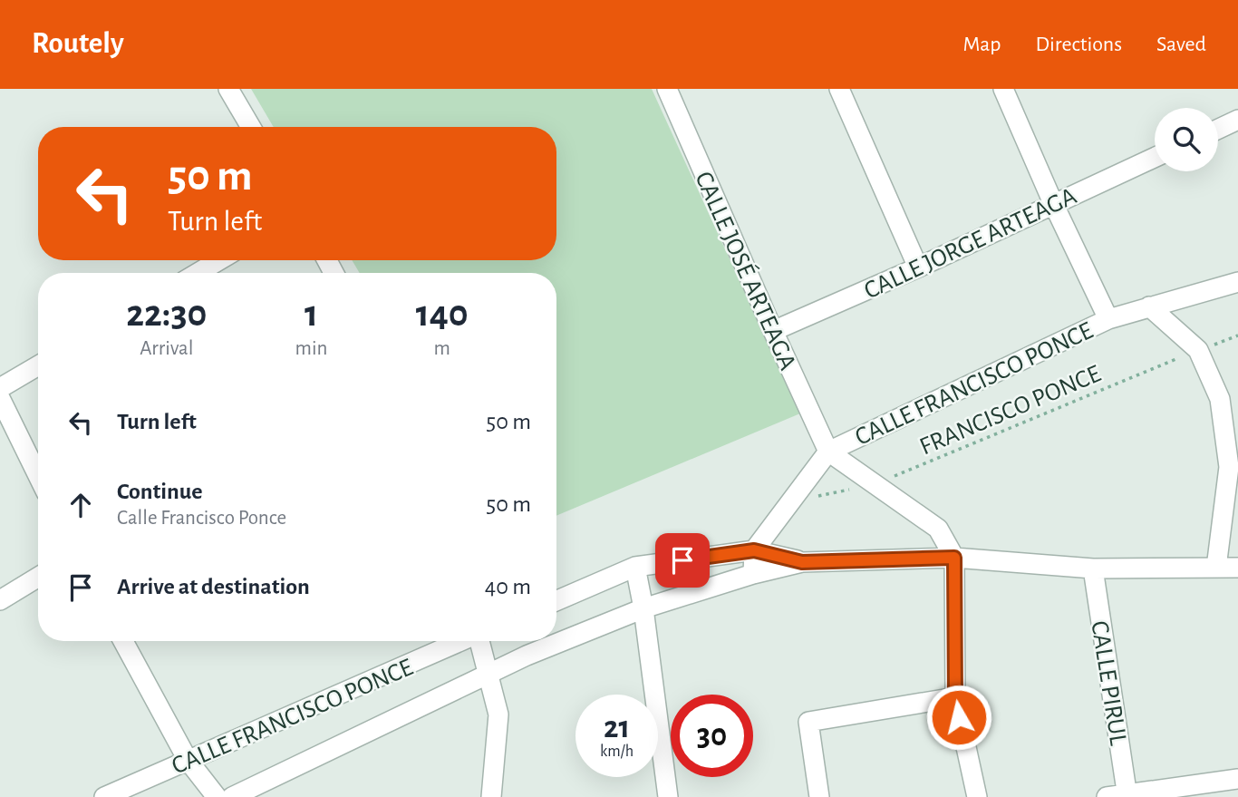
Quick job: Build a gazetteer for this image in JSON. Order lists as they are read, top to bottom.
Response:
{
  "streets": {
    "street": [
      "CALLE JORGE ARTEAGA",
      "CALLE JOSÉ ARTEAGA",
      "CALLE FRANCISCO PONCE",
      "CALLE PIRUL"
    ],
    "path": ["FRANCISCO PONCE"]
  },
  "crossings": [
    ["CALLE JORGE ARTEAGA", "CALLE JOSÉ ARTEAGA"],
    ["CALLE JOSÉ ARTEAGA", "CALLE FRANCISCO PONCE"],
    ["CALLE FRANCISCO PONCE", "FRANCISCO PONCE"]
  ],
  "page": {
    "header": "Routely",
    "nav": ["Map", "Directions", "Saved"],
    "turn": ["50 m", "Turn left"],
    "eta": [
      "22:30",
      "Arrival",
      "1",
      "min",
      "140",
      "m"
    ],
    "list": [
      {
        "name": "Turn left",
        "value": "50 m"
      },
      {
        "name": "Continue",
        "note": "Calle Francisco Ponce",
        "value": "50 m"
      },
      {
        "name": "Arrive at destination",
        "value": "40 m"
      }
    ],
    "speed": "21 km/h",
    "limit": "30"
  }
}
